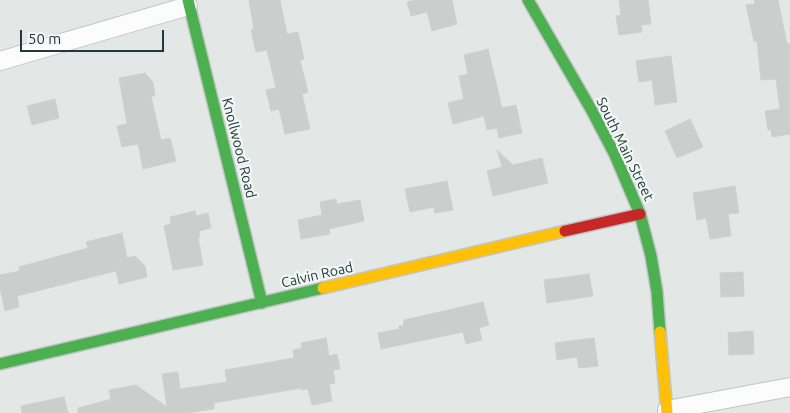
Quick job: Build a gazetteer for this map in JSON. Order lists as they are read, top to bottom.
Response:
{
  "streets": {
    "street": ["Knollwood Road", "South Main Street", "Calvin Road"]
  },
  "crossings": [
    ["Knollwood Road", "Calvin Road"],
    ["South Main Street", "Calvin Road"]
  ],
  "scale_bar": "50 m"
}
